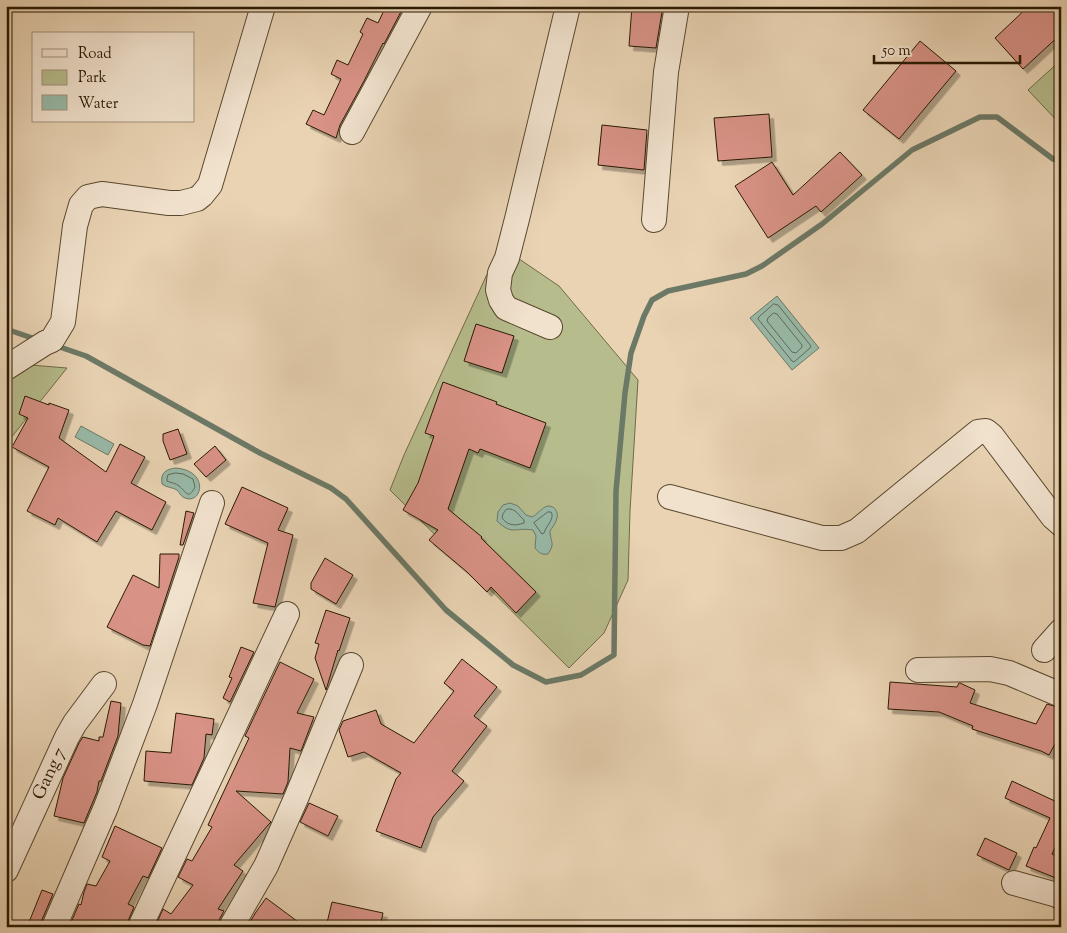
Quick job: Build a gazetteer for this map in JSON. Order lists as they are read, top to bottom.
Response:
{
  "streets": {
    "street": ["Gang 7"]
  },
  "legend": ["Road", "Park", "Water"],
  "scale_bar": "50 m"
}
